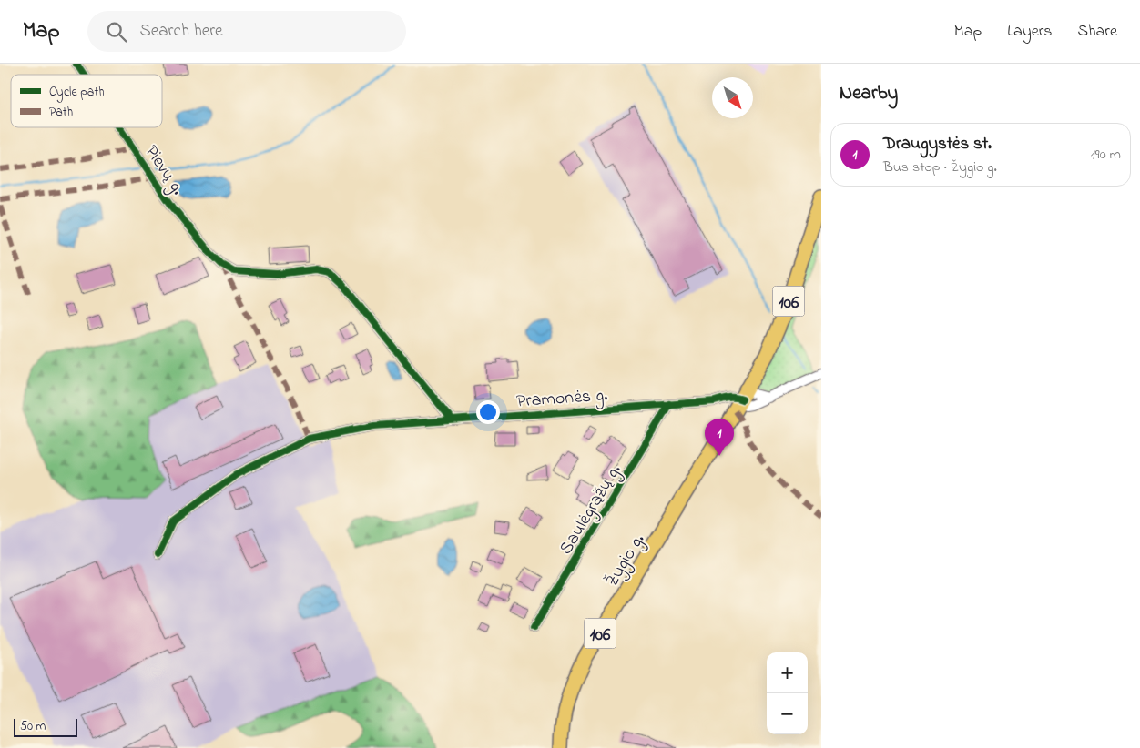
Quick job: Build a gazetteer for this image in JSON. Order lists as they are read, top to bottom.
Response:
{
  "streets": {
    "main road": ["106", "Žygio g."],
    "street": ["Pievų g.", "Pramonės g.", "Saulėgrąžų g."]
  },
  "crossings": [
    ["Pievų g.", "Pramonės g."],
    ["106", "Pramonės g."],
    ["106", "Žygio g."],
    ["Pramonės g.", "Saulėgrąžų g."],
    ["Pramonės g.", "Žygio g."]
  ],
  "legend": ["Cycle path", "Path"],
  "scale_bar": "50 m",
  "north": "bottom right",
  "page": {
    "header": "Map",
    "search": "Search here",
    "nav": ["Map", "Layers", "Share"],
    "heading": "Nearby",
    "list": [
      {
        "mark": "1",
        "name": "Draugystės st.",
        "note": "Bus stop · Žygio g.",
        "value": "190 m"
      }
    ],
    "pins": "1",
    "map_buttons": ["+", "−"],
    "scale": "50 m"
  }
}
